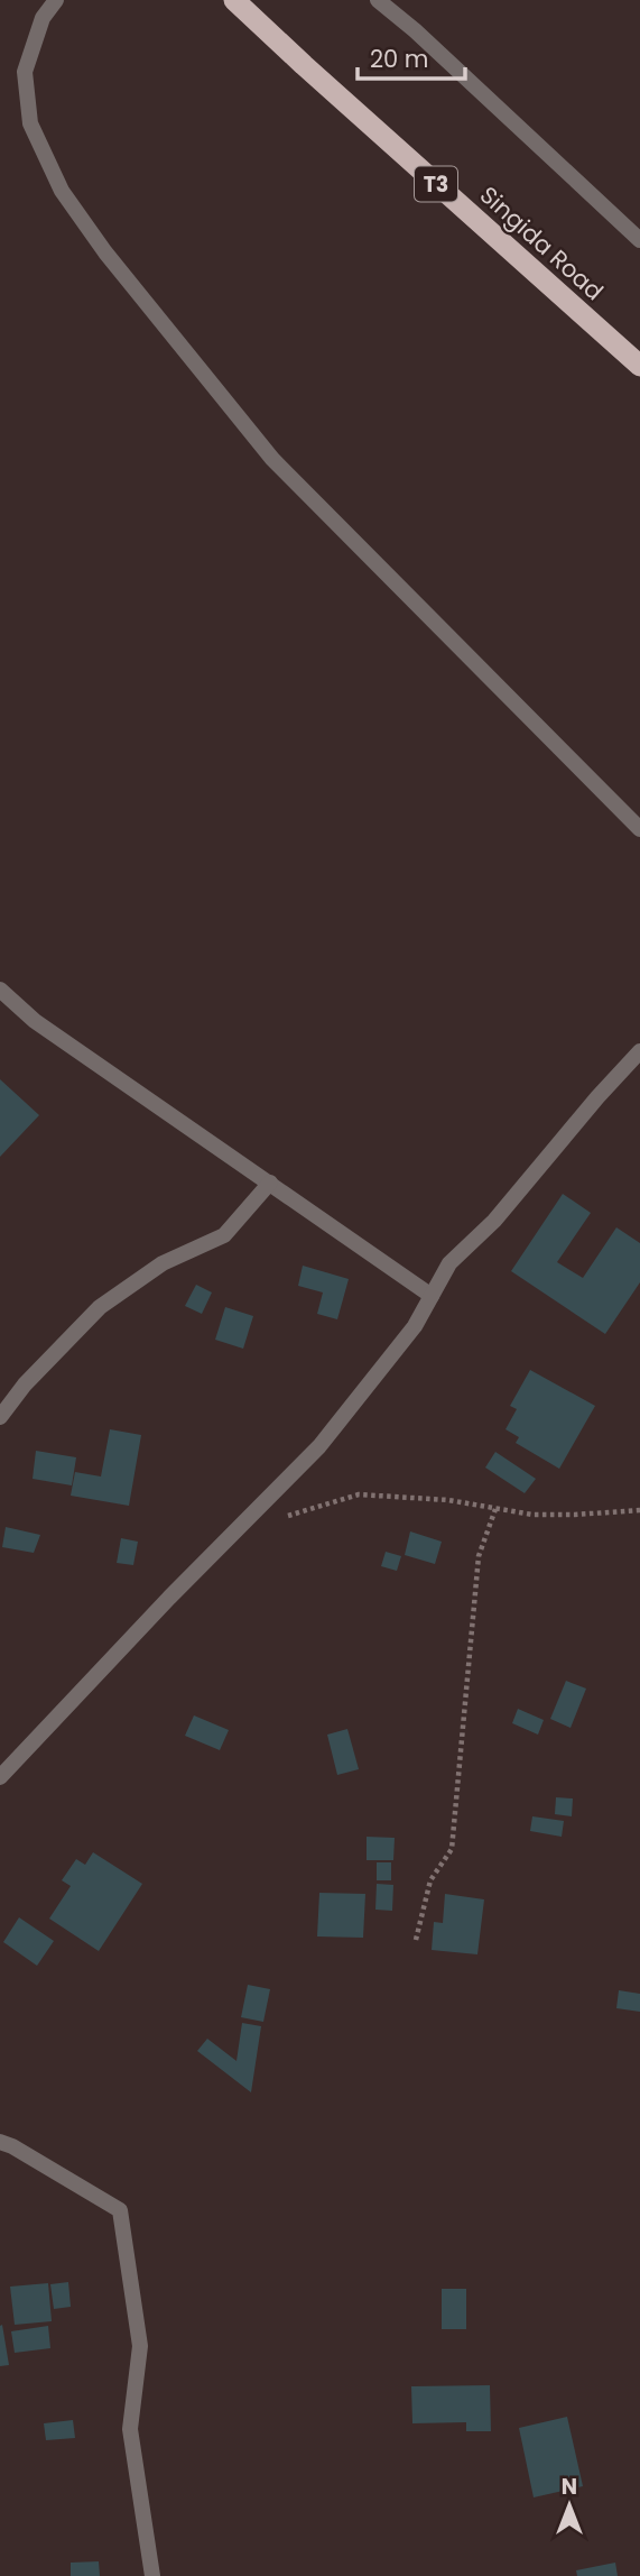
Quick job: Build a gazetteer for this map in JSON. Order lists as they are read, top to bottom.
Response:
{
  "streets": {
    "highway": ["T3", "Singida Road"]
  },
  "scale_bar": "20 m",
  "north": "top"
}
